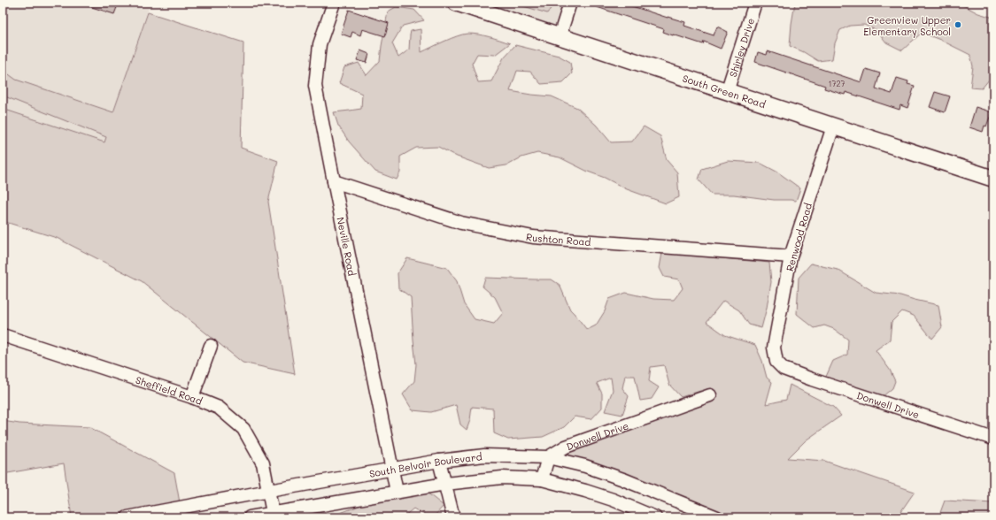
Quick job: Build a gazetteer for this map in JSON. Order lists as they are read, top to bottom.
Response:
{
  "streets": {
    "main road": ["South Green Road"],
    "street": [
      "Shirley Drive",
      "Renwood Road",
      "Rushton Road",
      "Neville Road",
      "Sheffield Road",
      "Donwell Drive",
      "South Belvoir Boulevard"
    ]
  },
  "crossings": [
    ["Shirley Drive", "South Green Road"],
    ["South Green Road", "Renwood Road"],
    ["Renwood Road", "Rushton Road"],
    ["Renwood Road", "Donwell Drive"],
    ["Rushton Road", "Neville Road"],
    ["Neville Road", "South Belvoir Boulevard"],
    ["Sheffield Road", "South Belvoir Boulevard"],
    ["Donwell Drive", "South Belvoir Boulevard"]
  ],
  "places": ["Greenview Upper Elementary School"],
  "house_numbers": ["1727"]
}
